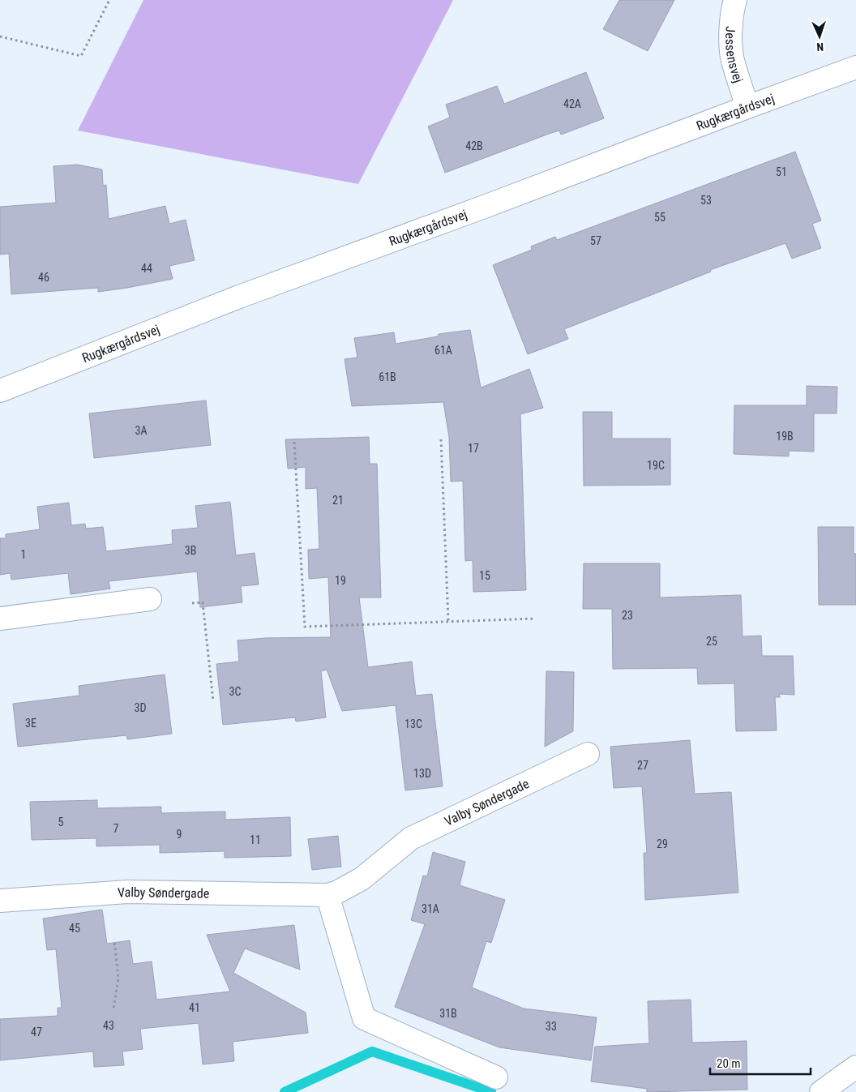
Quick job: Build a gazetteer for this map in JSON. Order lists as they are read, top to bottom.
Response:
{
  "streets": {
    "street": ["Jessensvej", "Rugkærgårdsvej", "Valby Søndergade"]
  },
  "crossings": [
    ["Jessensvej", "Rugkærgårdsvej"]
  ],
  "house_numbers": [
    "42A",
    "42B",
    "51",
    "53",
    "55",
    "57",
    "44",
    "46",
    "61A",
    "61B",
    "3A",
    "19B",
    "17",
    "19C",
    "21",
    "3B",
    "1",
    "15",
    "19",
    "23",
    "25",
    "3C",
    "3D",
    "3E",
    "13C",
    "27",
    "13D",
    "5",
    "7",
    "9",
    "11",
    "29",
    "31A",
    "45",
    "41",
    "31B",
    "43",
    "33",
    "47"
  ],
  "scale_bar": "20 m",
  "north": "bottom"
}
